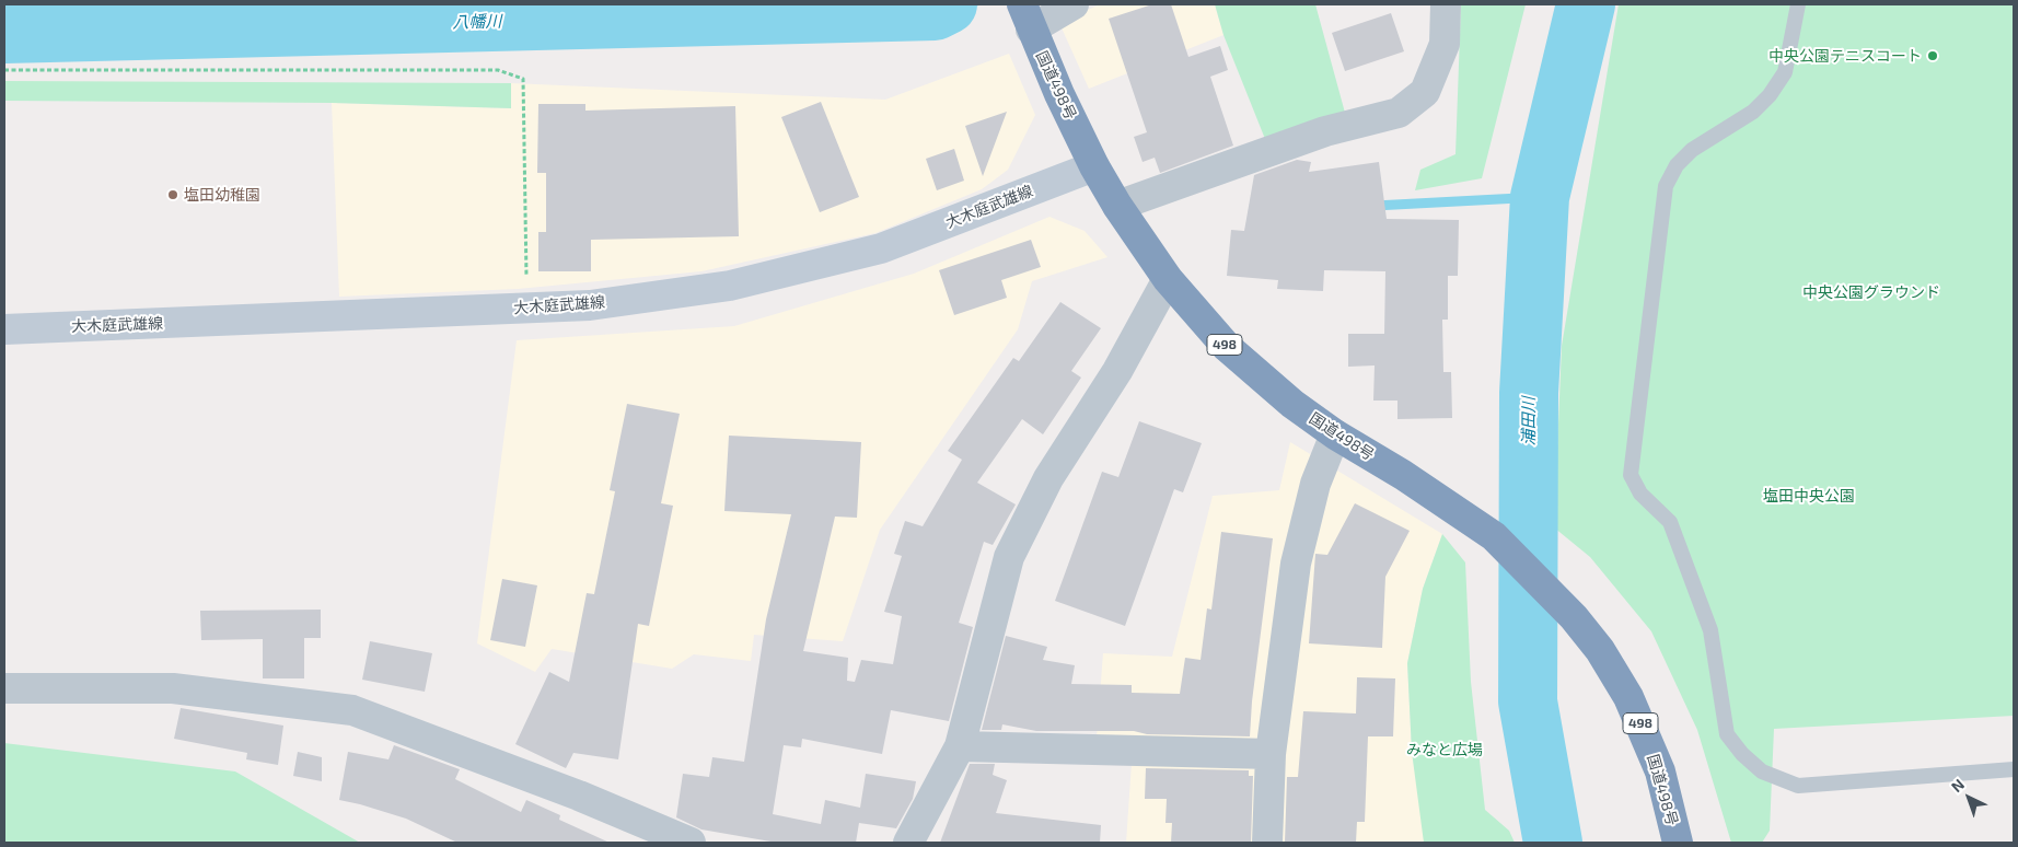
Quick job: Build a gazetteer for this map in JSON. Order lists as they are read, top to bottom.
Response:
{
  "streets": {
    "highway": ["国道498号", "498"],
    "main road": ["大木庭武雄線"]
  },
  "crossings": [
    ["国道498号", "大木庭武雄線"]
  ],
  "water": ["八幡川", "浦田川"],
  "parks": ["中央公園グラウンド", "塩田中央公園", "みなと広場"],
  "places": ["中央公園テニスコート", "塩田幼稚園"],
  "north": "top left"
}
